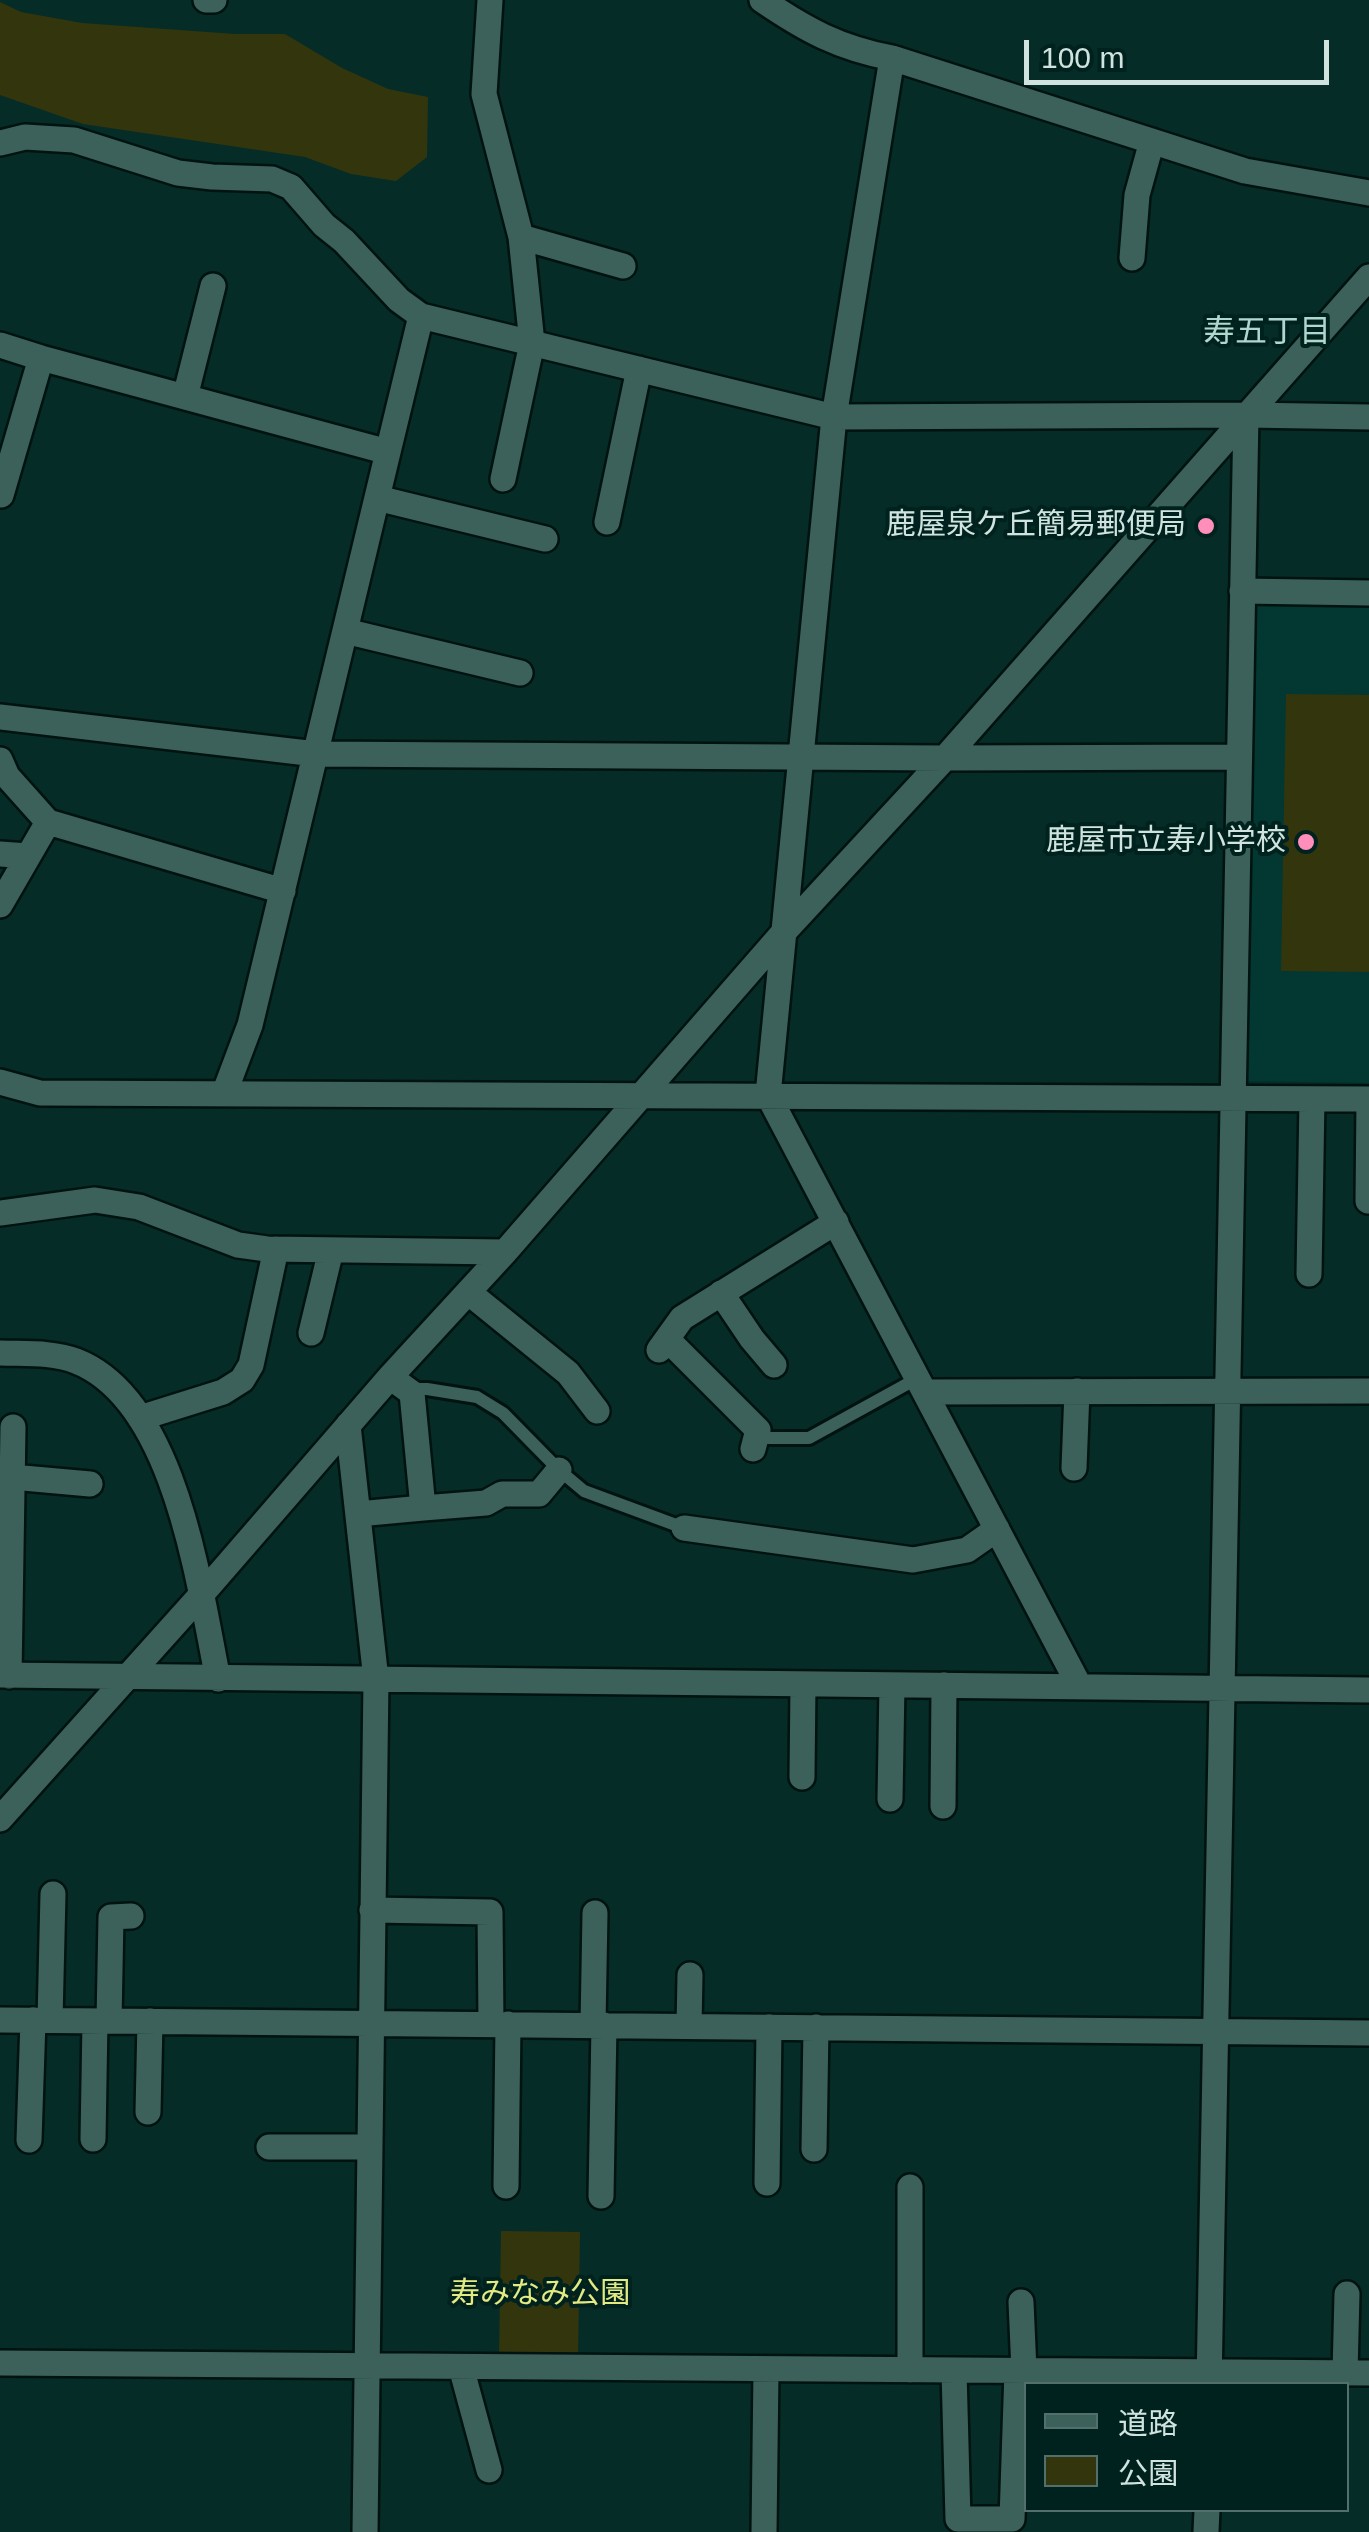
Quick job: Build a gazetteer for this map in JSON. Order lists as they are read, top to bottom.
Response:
{
  "districts": ["寿五丁目"],
  "parks": ["寿みなみ公園"],
  "places": ["鹿屋泉ケ丘簡易郵便局", "鹿屋市立寿小学校"],
  "legend": ["道路", "公園"],
  "scale_bar": "100 m"
}
